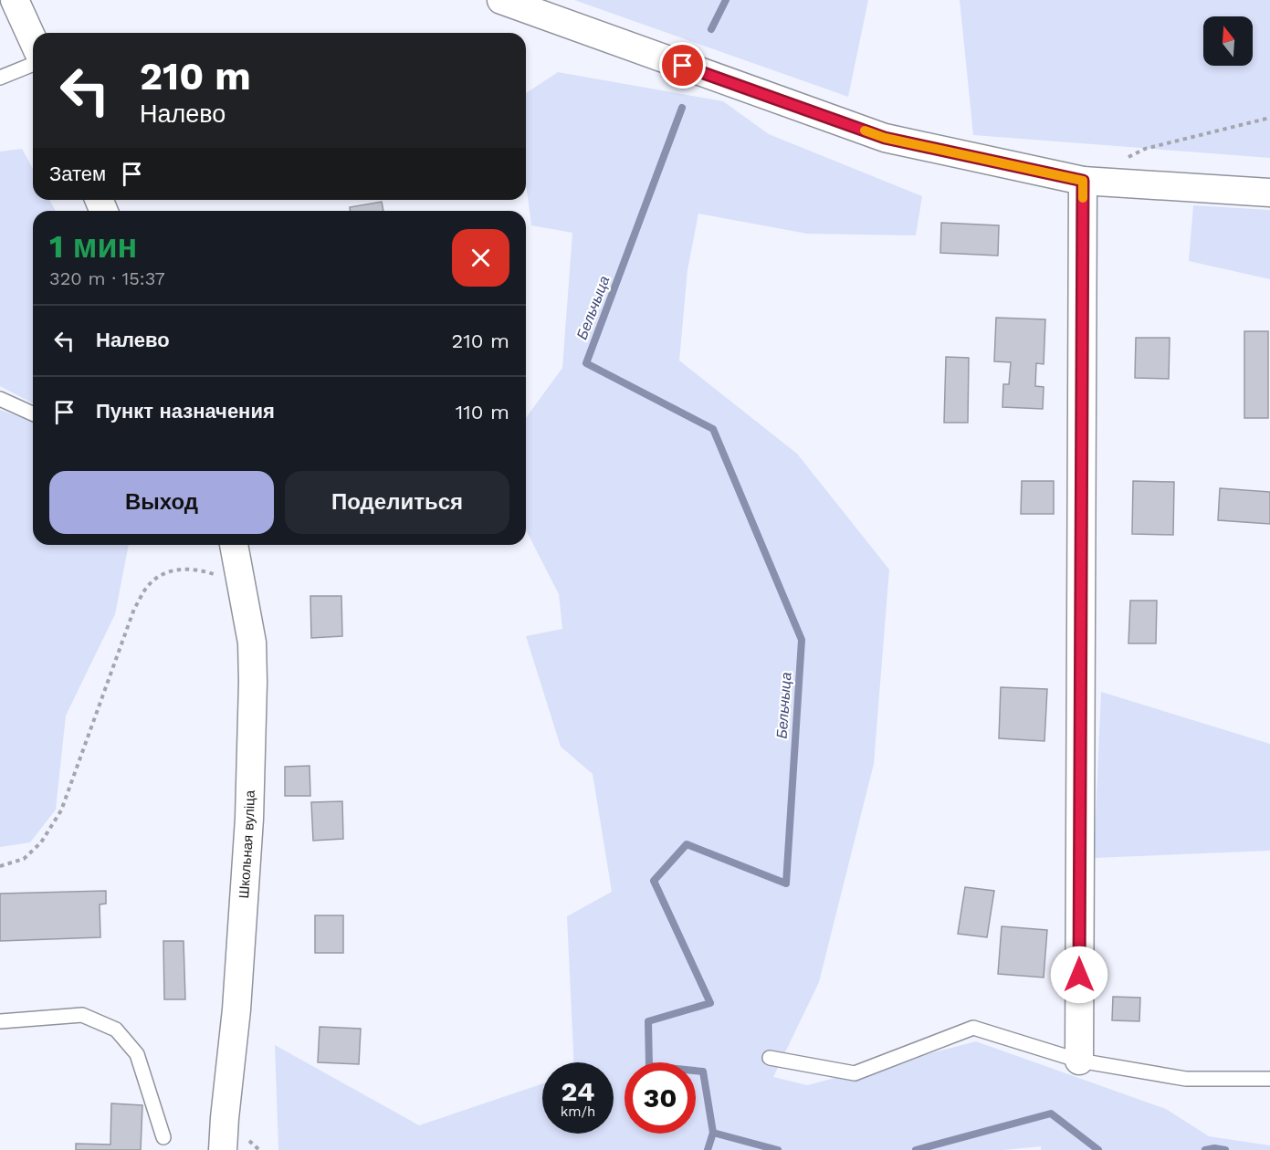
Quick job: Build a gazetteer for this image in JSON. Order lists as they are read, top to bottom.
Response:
{
  "streets": {
    "street": ["Школьная вуліца"]
  },
  "water": ["Бельчыца"],
  "north": "top",
  "page": {
    "turn": ["210 m", "Налево"],
    "then": "Затем",
    "heading": ["1 мин", "320 m · 15:37"],
    "list": [
      {
        "name": "Налево",
        "value": "210 m"
      },
      {
        "name": "Пункт назначения",
        "value": "110 m"
      }
    ],
    "buttons": ["Выход", "Поделиться"],
    "speed": "24 km/h",
    "limit": "30"
  }
}
